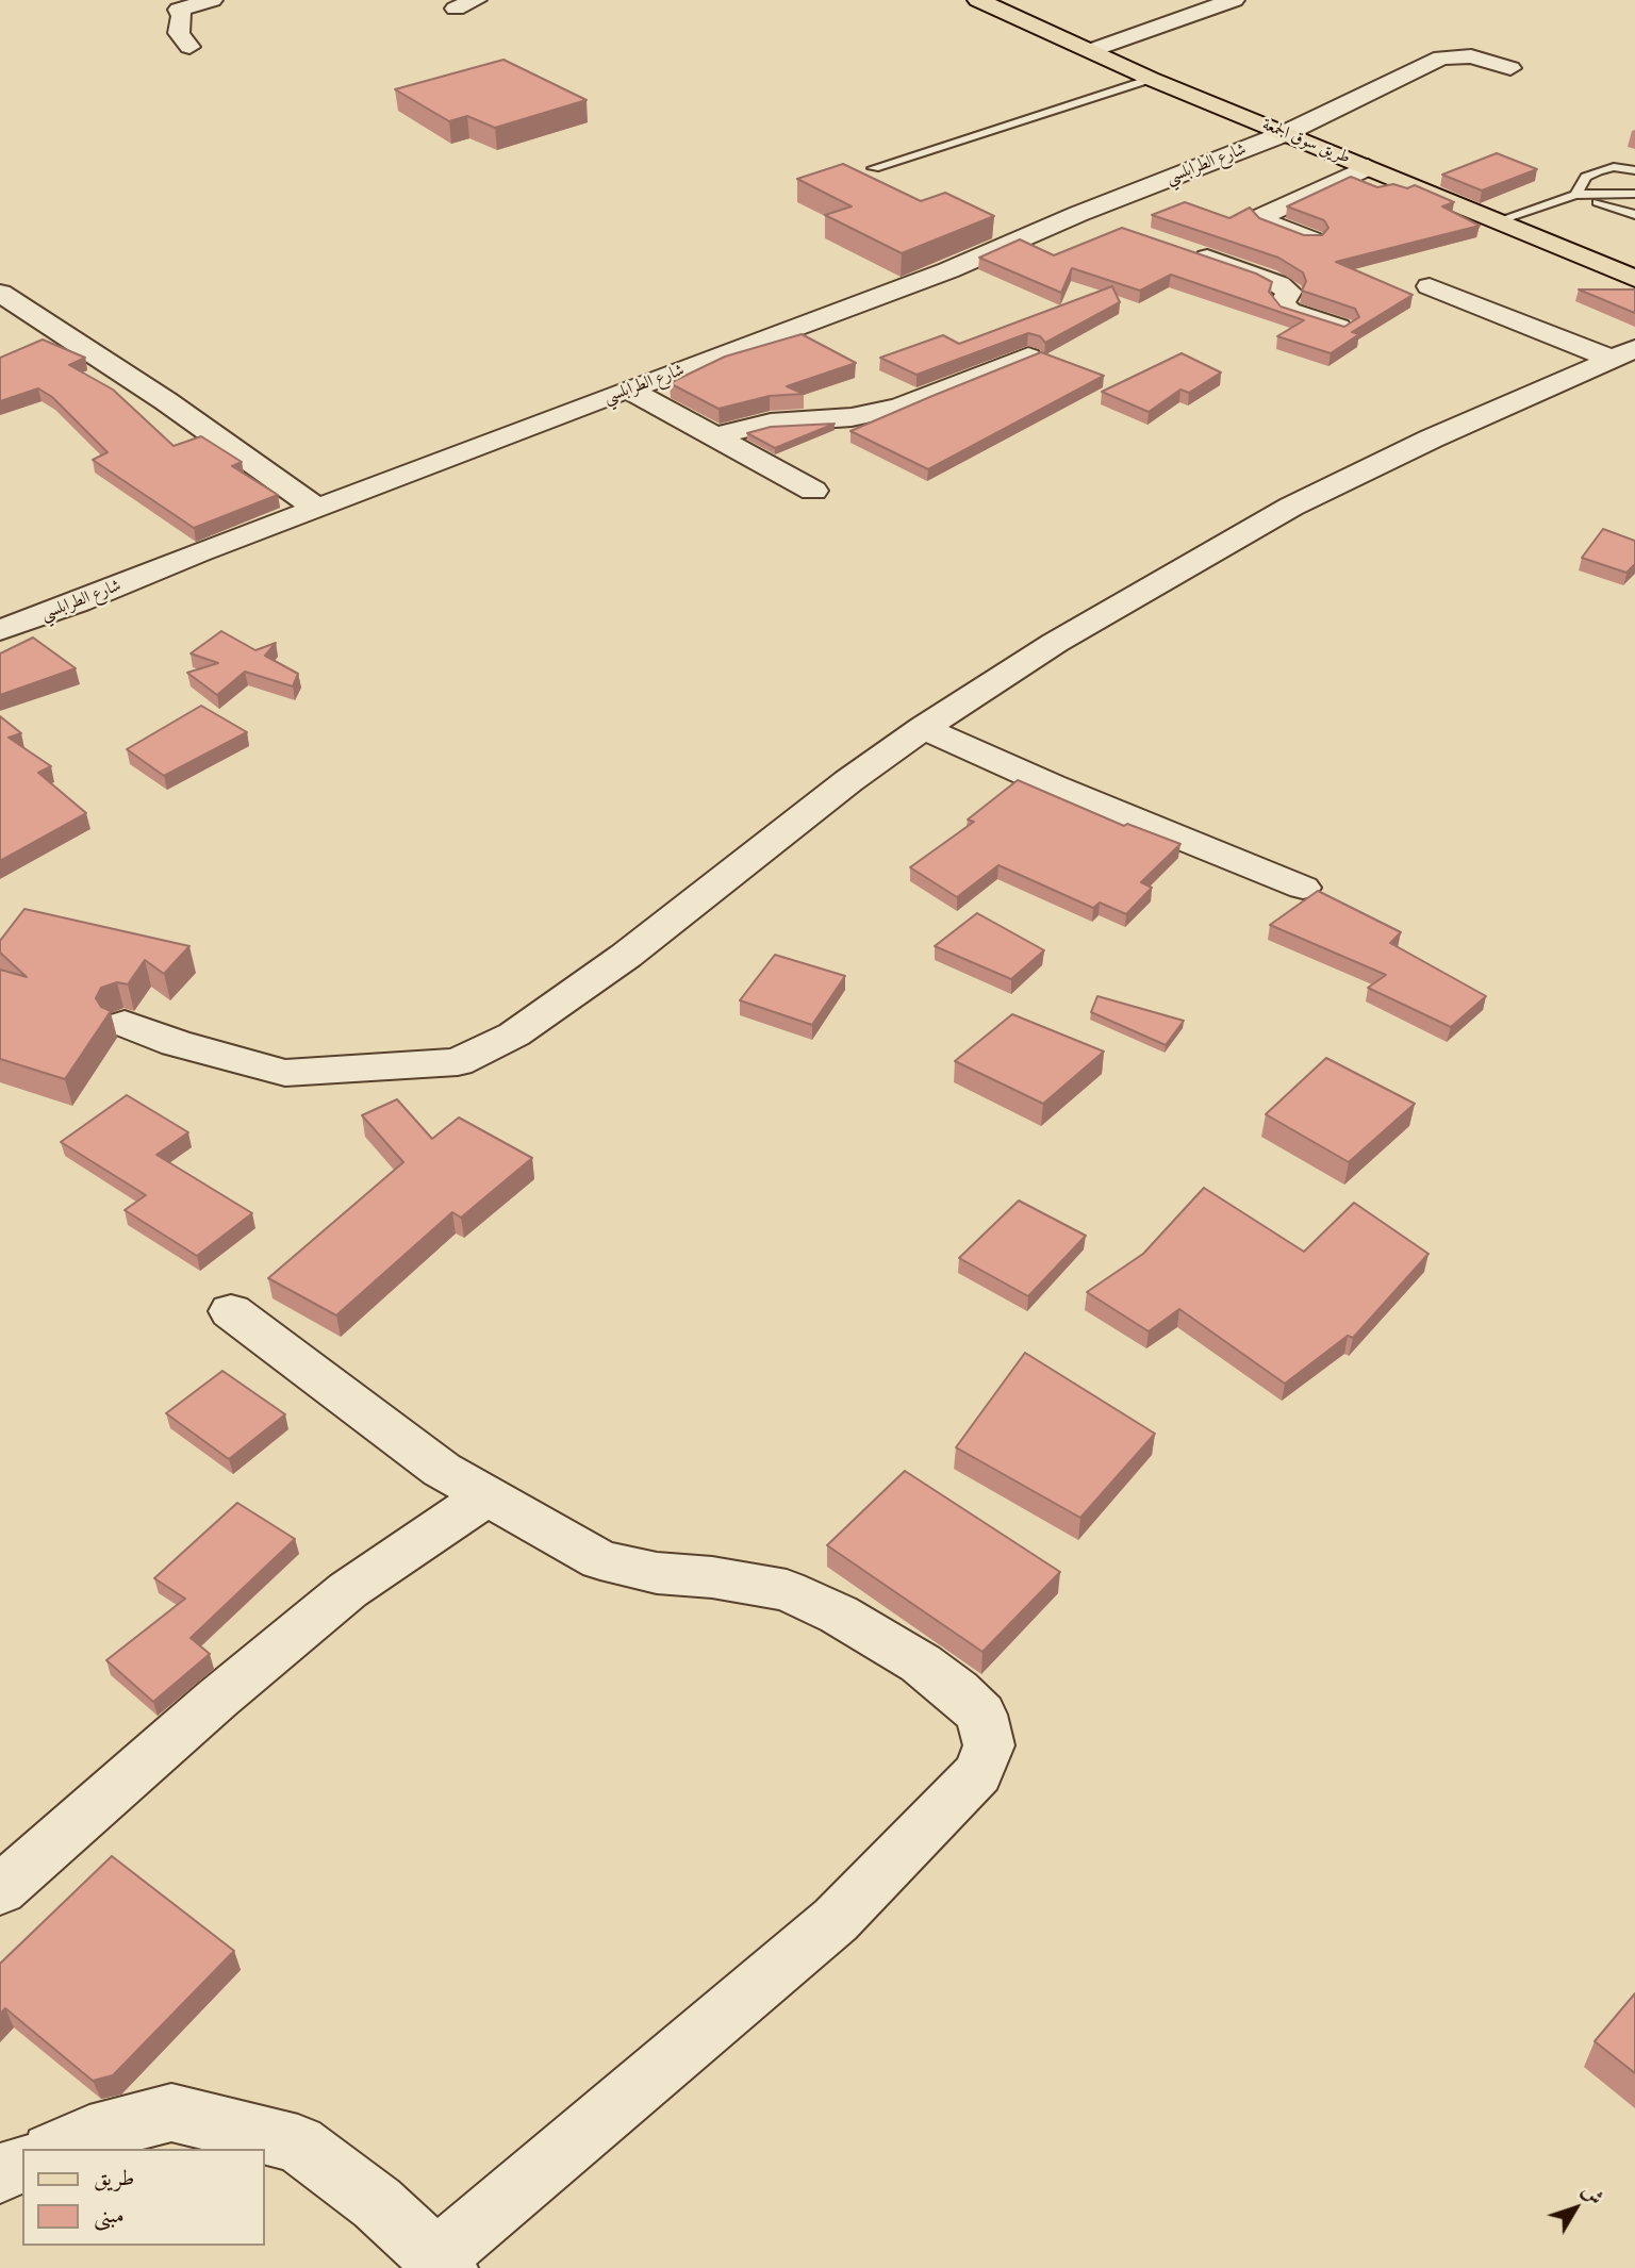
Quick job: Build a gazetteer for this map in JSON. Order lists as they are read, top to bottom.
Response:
{
  "streets": {
    "main road": ["طريق سوق الجمعة"],
    "street": ["شارع الطرابلسي"]
  },
  "crossings": [
    ["طريق سوق الجمعة", "شارع الطرابلسي"]
  ],
  "legend": ["طريق", "مبنى"],
  "north": "top right"
}
